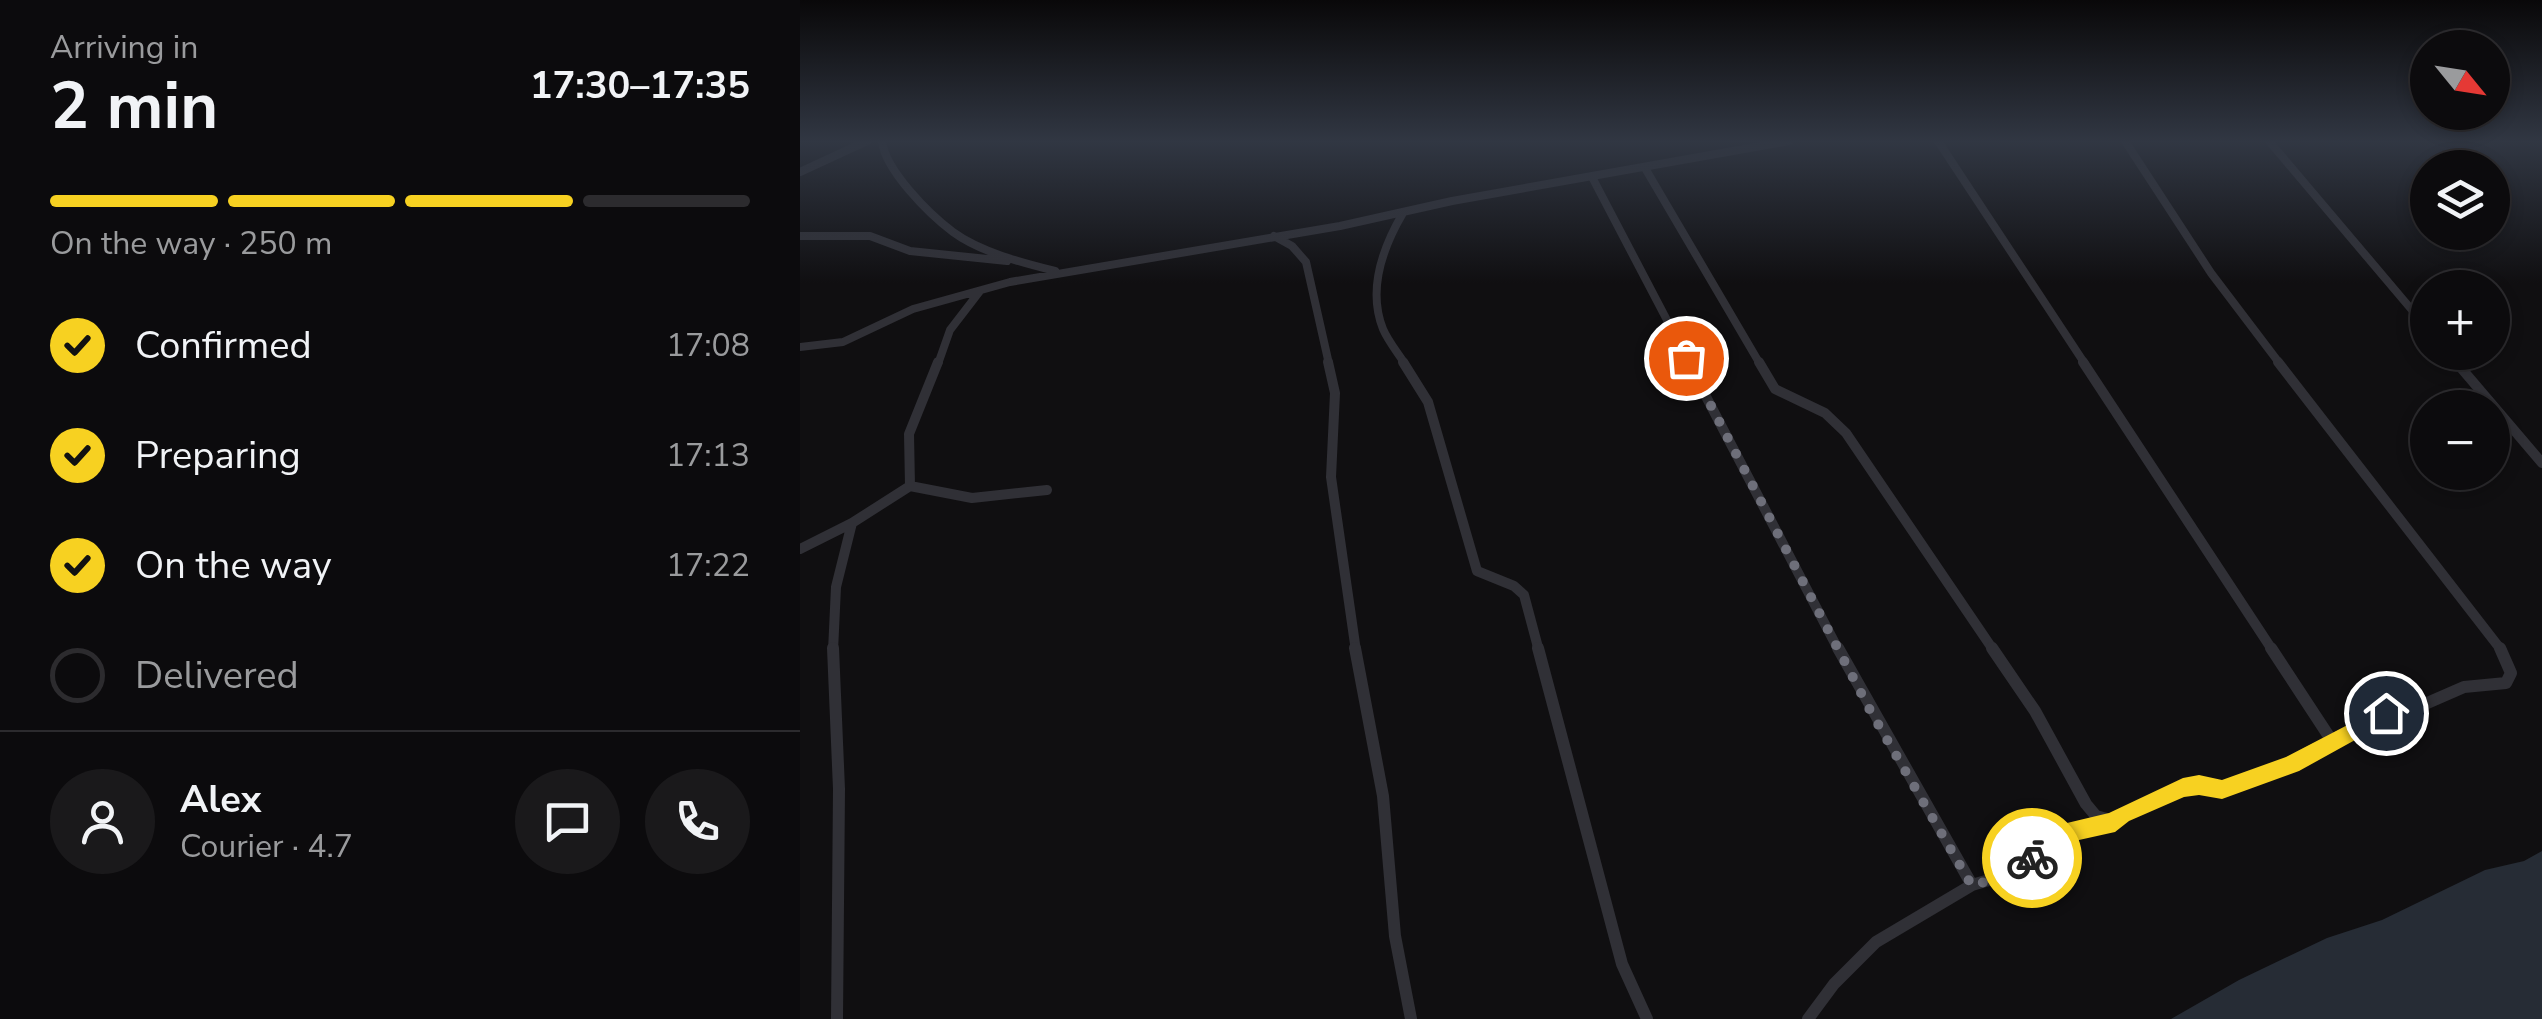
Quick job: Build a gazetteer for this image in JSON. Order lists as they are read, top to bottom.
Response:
{
  "north": "bottom right",
  "page": {
    "heading": ["2 min", "Arriving in", "17:30–17:35"],
    "panel": ["Alex", "Courier · 4.7"],
    "map_buttons": ["+", "−"],
    "bar": "On the way · 250 m",
    "list": [
      ["Confirmed", "17:08"],
      ["Preparing", "17:13"],
      ["On the way", "17:22"],
      "Delivered"
    ]
  }
}
